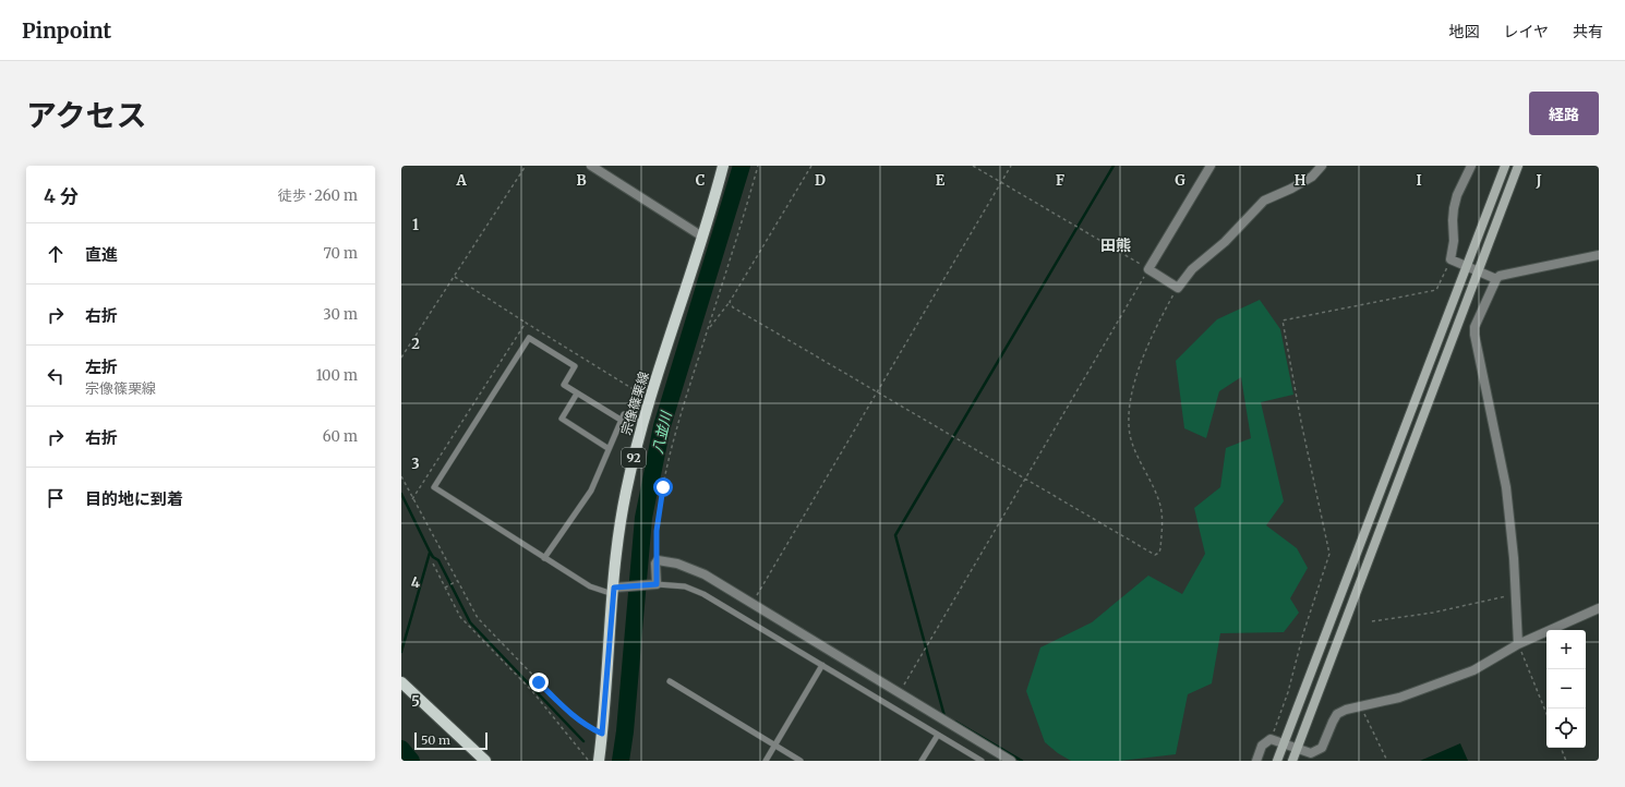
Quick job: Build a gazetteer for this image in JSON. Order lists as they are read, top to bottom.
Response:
{
  "streets": {
    "main road": ["宗像篠栗線", "92"]
  },
  "districts": ["田熊"],
  "water": ["八並川"],
  "scale_bar": "50 m",
  "page": {
    "header": "Pinpoint",
    "nav": ["地図", "レイヤ", "共有"],
    "title": "アクセス",
    "buttons": "経路",
    "heading": ["4 分", "徒歩 · 260 m"],
    "list": [
      ["直進", "70 m"],
      ["右折", "30 m"],
      ["左折", "宗像篠栗線", "100 m"],
      ["右折", "60 m"],
      "目的地に到着"
    ],
    "map_buttons": ["+", "−"],
    "scale": "50 m"
  },
  "grid": {
    "columns": [
      "A",
      "B",
      "C",
      "D",
      "E",
      "F",
      "G",
      "H",
      "I",
      "J"
    ],
    "rows": [
      "1",
      "2",
      "3",
      "4",
      "5"
    ]
  }
}
